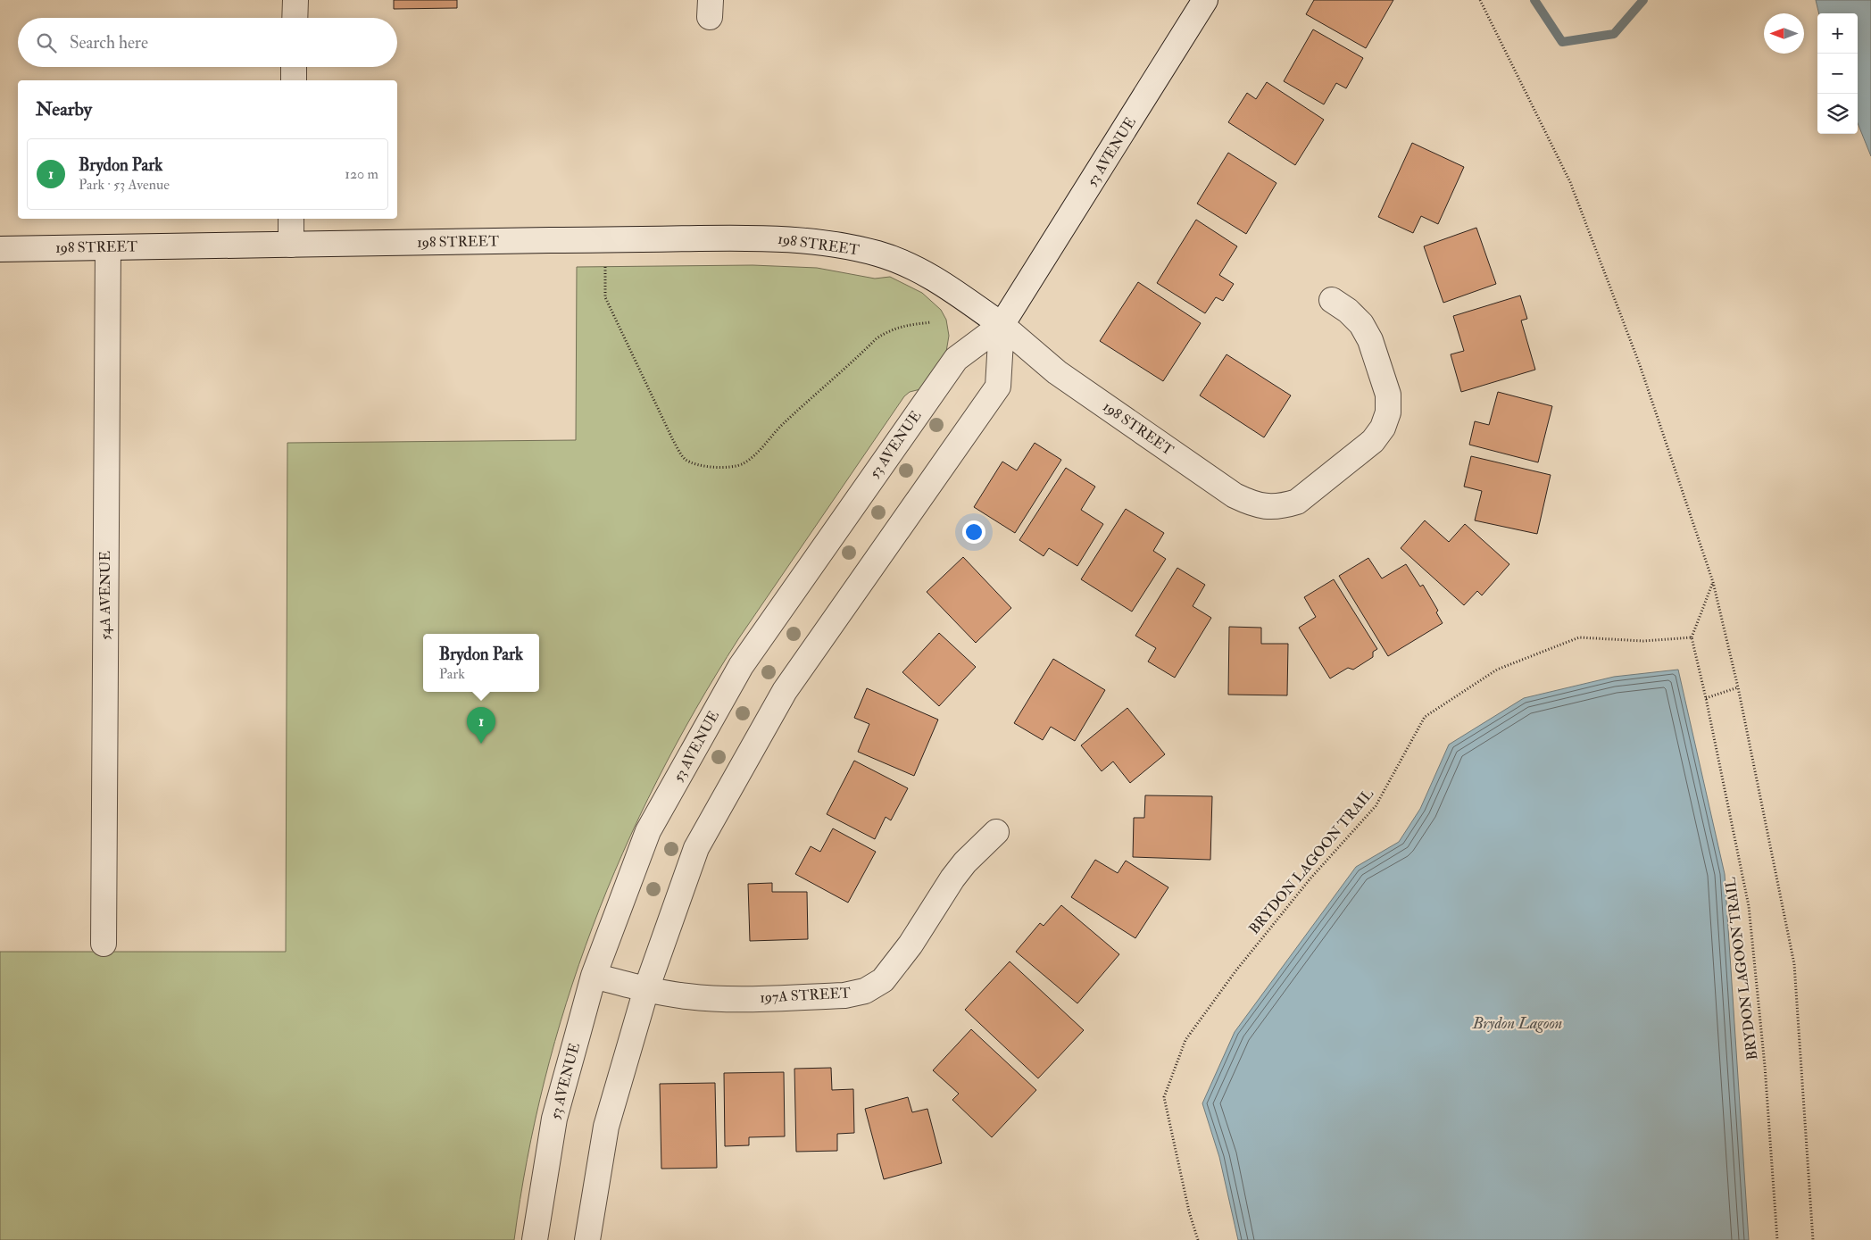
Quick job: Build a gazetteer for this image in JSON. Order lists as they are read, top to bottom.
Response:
{
  "streets": {
    "street": [
      "53 AVENUE",
      "198 STREET",
      "54A AVENUE",
      "197A STREET"
    ],
    "path": ["BRYDON LAGOON TRAIL"]
  },
  "crossings": [
    ["53 AVENUE", "198 STREET"],
    ["53 AVENUE", "197A STREET"],
    ["198 STREET", "54A AVENUE"]
  ],
  "water": ["Brydon Lagoon"],
  "north": "left",
  "page": {
    "map_buttons": ["+", "−"],
    "search": "Search here",
    "heading": "Nearby",
    "list": [
      {
        "mark": "1",
        "name": "Brydon Park",
        "note": "Park · 53 Avenue",
        "value": "120 m"
      }
    ],
    "popup": ["Brydon Park", "Park"],
    "pins": "1"
  }
}
